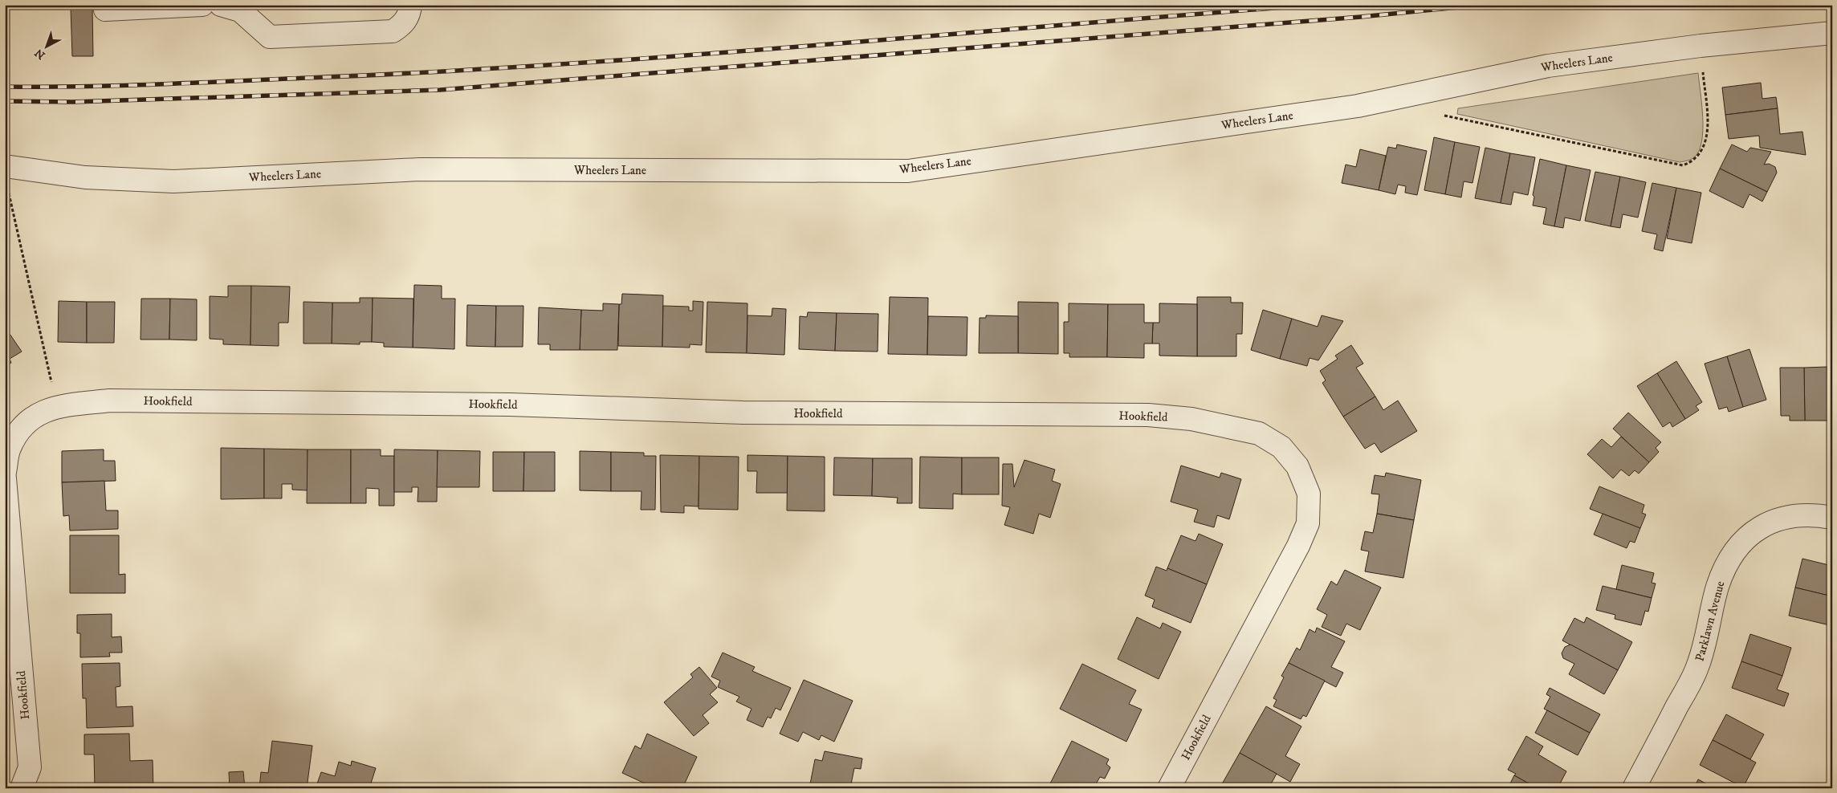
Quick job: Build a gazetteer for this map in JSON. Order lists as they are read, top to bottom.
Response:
{
  "streets": {
    "street": ["Wheelers Lane", "Hookfield", "Parklawn Avenue"]
  },
  "north": "bottom left"
}
